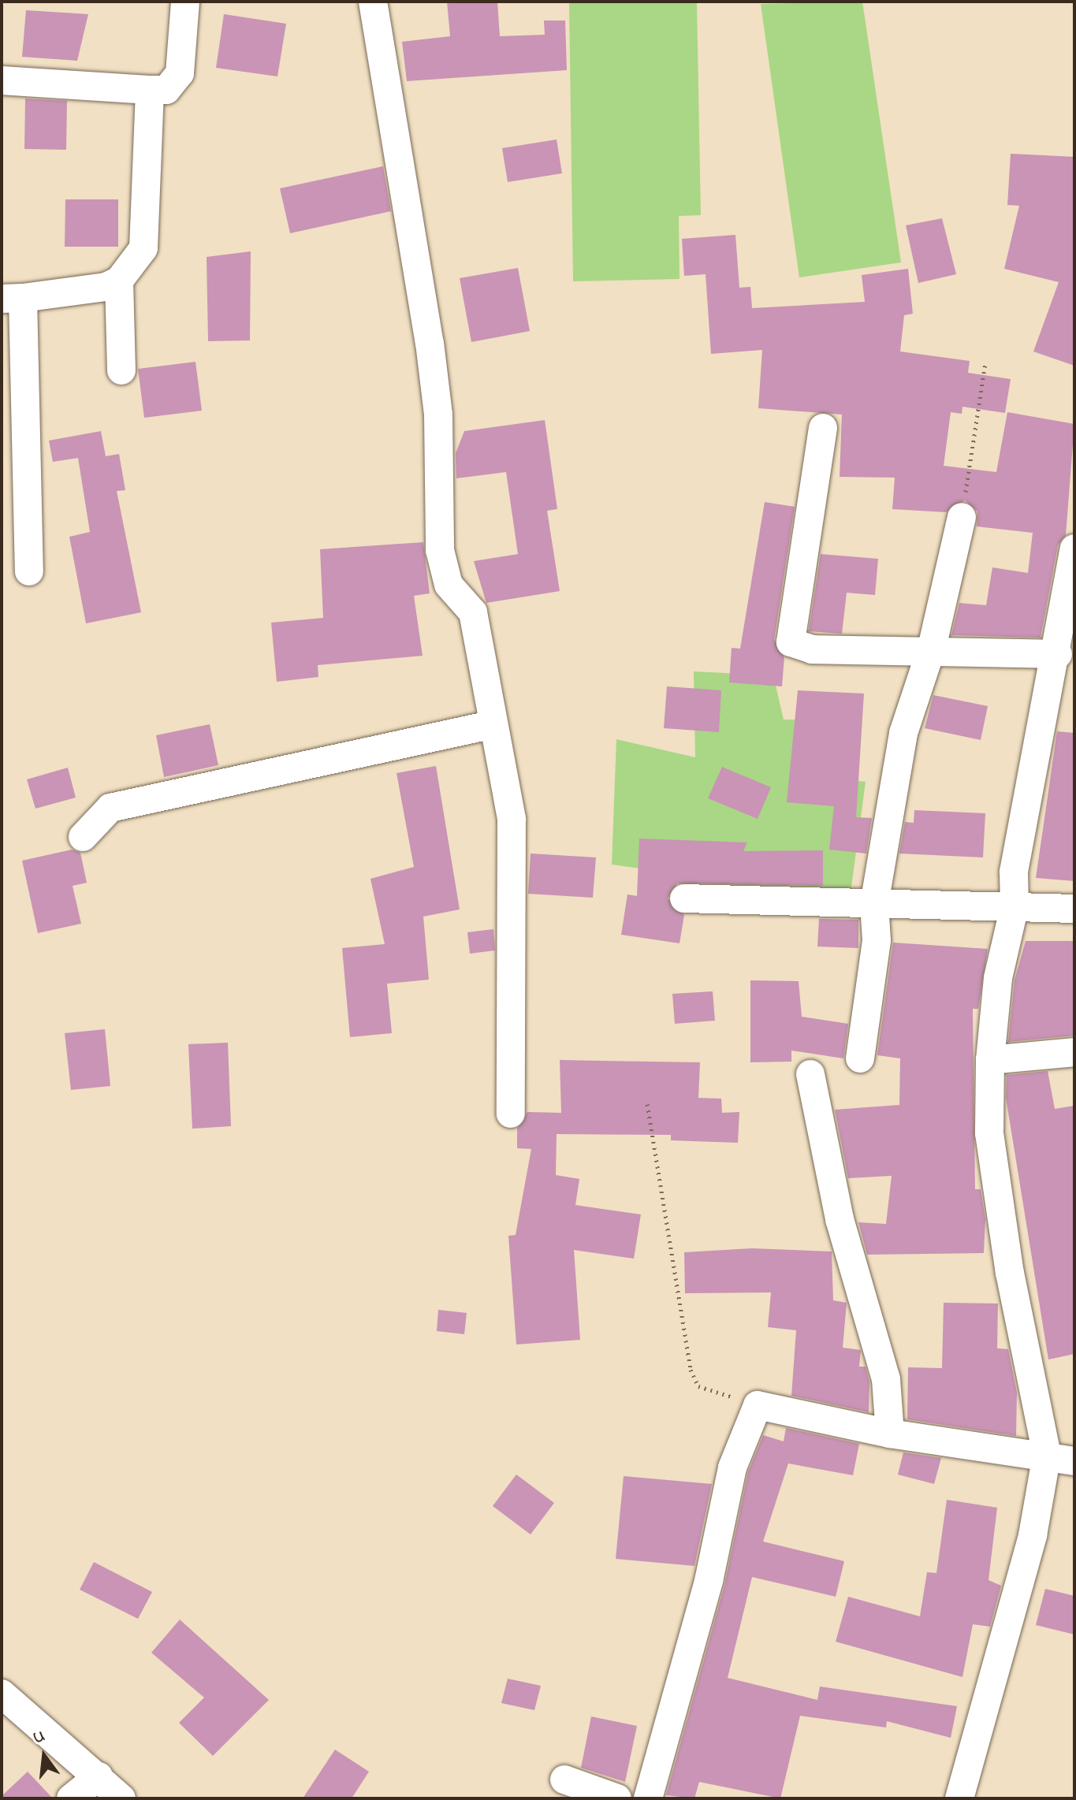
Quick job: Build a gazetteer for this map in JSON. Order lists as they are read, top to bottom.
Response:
{
  "north": "top"
}
